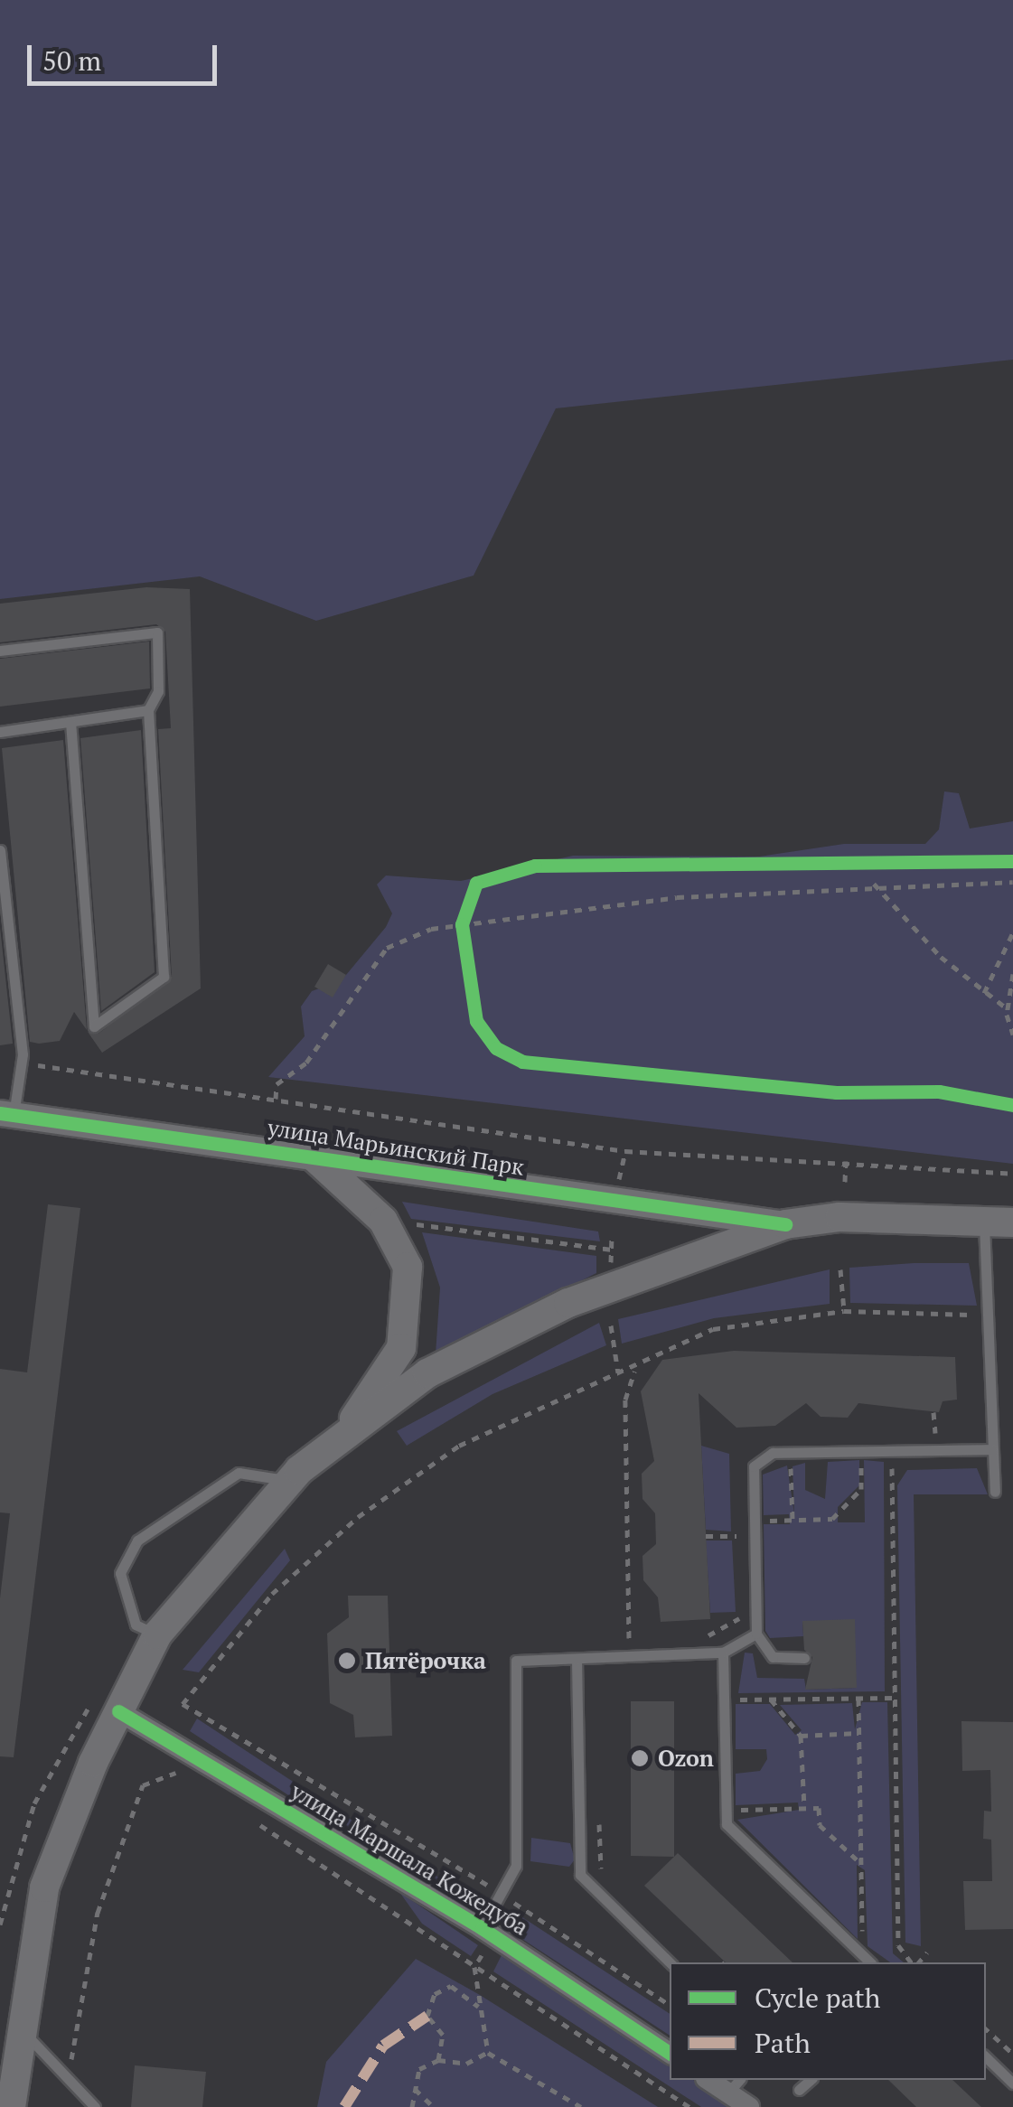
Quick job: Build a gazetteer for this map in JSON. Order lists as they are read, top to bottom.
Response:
{
  "streets": {
    "main road": ["улица Марьинский Парк"],
    "street": ["улица Маршала Кожедуба"]
  },
  "places": ["Пятёрочка", "Ozon"],
  "legend": ["Cycle path", "Path"],
  "scale_bar": "50 m"
}
